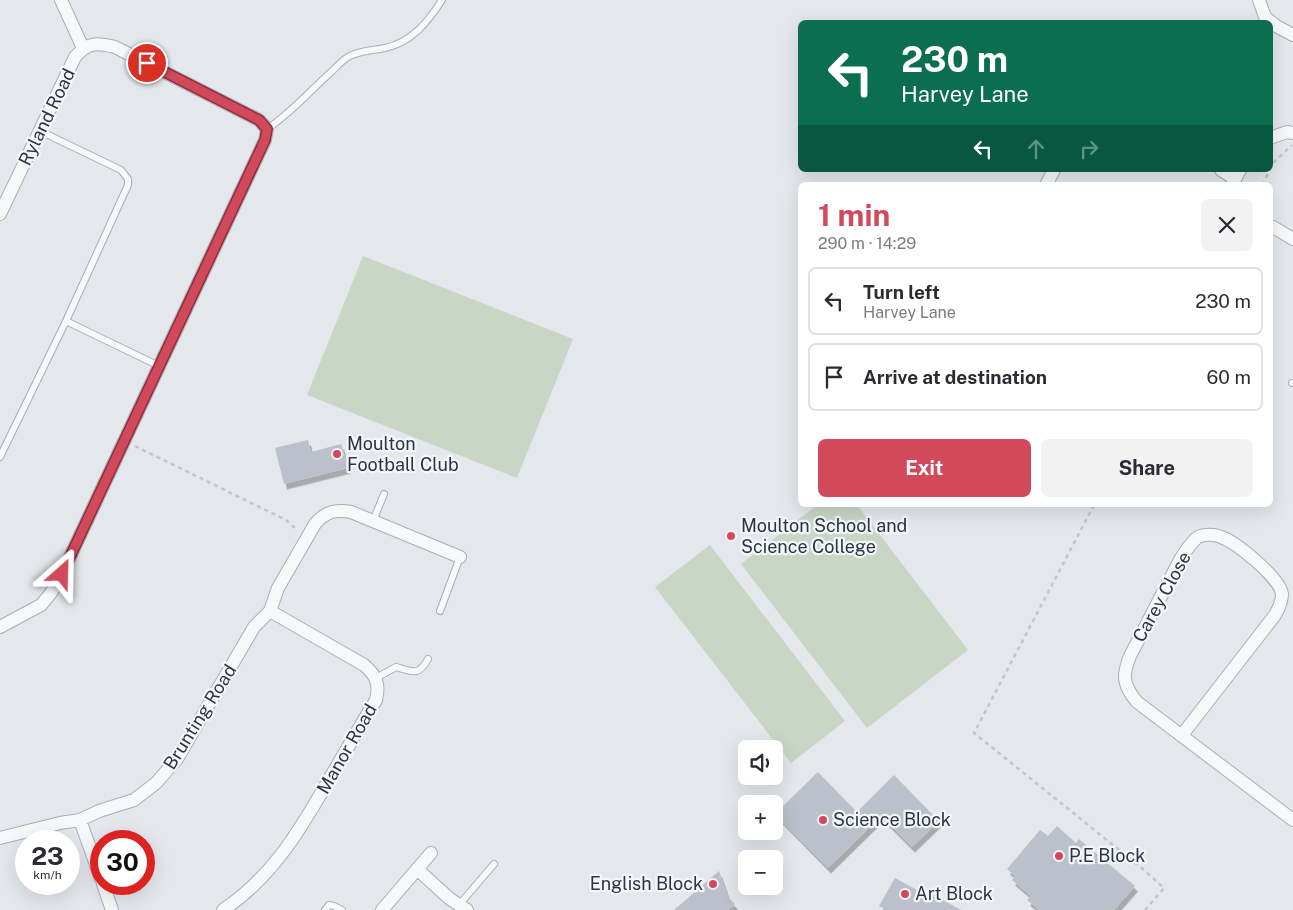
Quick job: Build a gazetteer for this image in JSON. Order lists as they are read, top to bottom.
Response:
{
  "streets": {
    "street": [
      "Ryland Road",
      "Carey Close",
      "Brunting Road",
      "Manor Road"
    ]
  },
  "crossings": [
    ["Brunting Road", "Manor Road"]
  ],
  "places": [
    "Moulton Football Club",
    "Moulton School and Science College",
    "Science Block",
    "P.E Block",
    "English Block",
    "Art Block"
  ],
  "page": {
    "turn": ["230 m", "Harvey Lane"],
    "heading": ["1 min", "290 m · 14:29"],
    "list": [
      {
        "name": "Turn left",
        "note": "Harvey Lane",
        "value": "230 m"
      },
      {
        "name": "Arrive at destination",
        "value": "60 m"
      }
    ],
    "buttons": ["Exit", "Share"],
    "map_buttons": ["+", "−"],
    "speed": "23 km/h",
    "limit": "30"
  }
}
